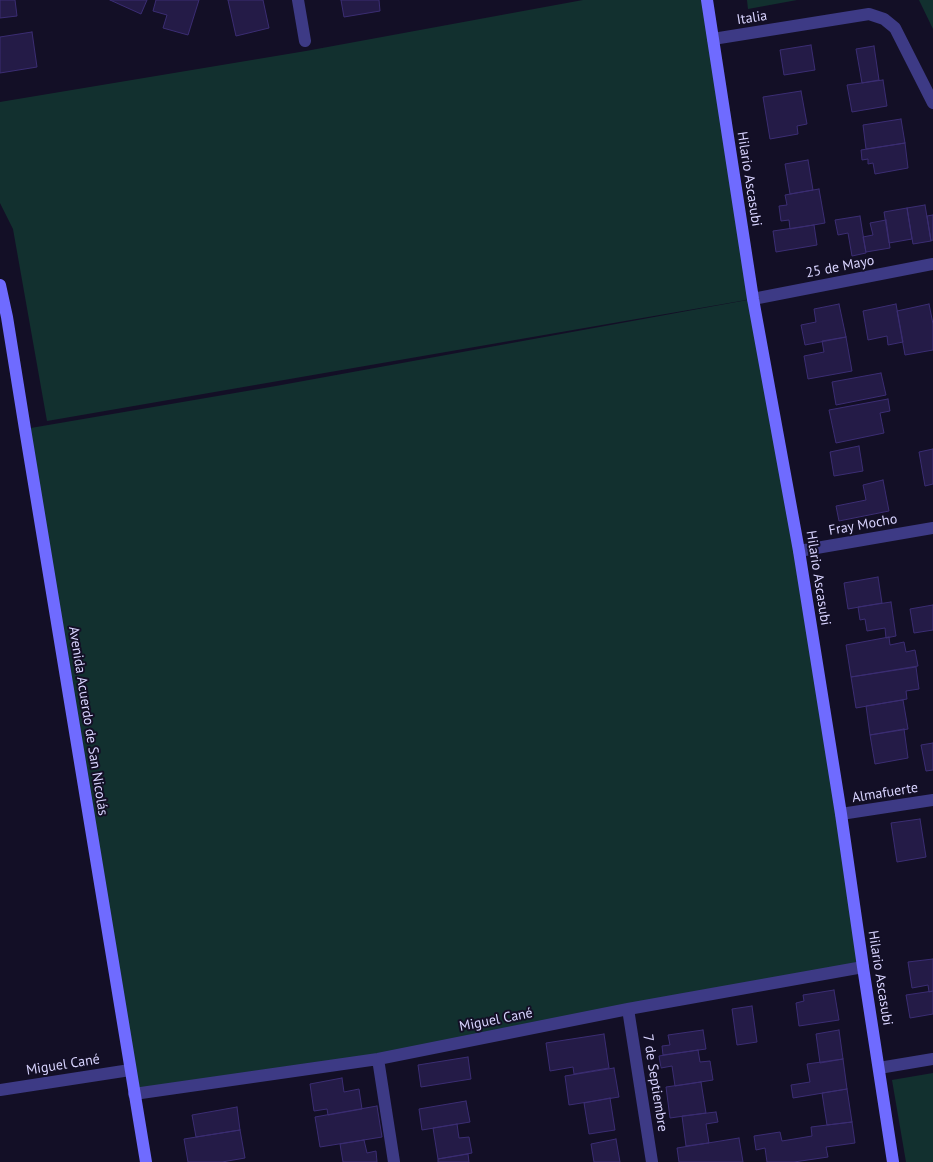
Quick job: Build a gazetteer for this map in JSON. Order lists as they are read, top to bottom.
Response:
{
  "streets": {
    "street": [
      "Italia",
      "Hilario Ascasubi",
      "25 de Mayo",
      "Fray Mocho",
      "Avenida Acuerdo de San Nicolás",
      "Almafuerte",
      "Miguel Cané",
      "7 de Septiembre"
    ]
  },
  "crossings": [
    ["Italia", "Hilario Ascasubi"],
    ["Hilario Ascasubi", "25 de Mayo"],
    ["Hilario Ascasubi", "Fray Mocho"],
    ["Hilario Ascasubi", "Almafuerte"],
    ["Hilario Ascasubi", "Miguel Cané"],
    ["Avenida Acuerdo de San Nicolás", "Miguel Cané"],
    ["Miguel Cané", "7 de Septiembre"]
  ]
}
